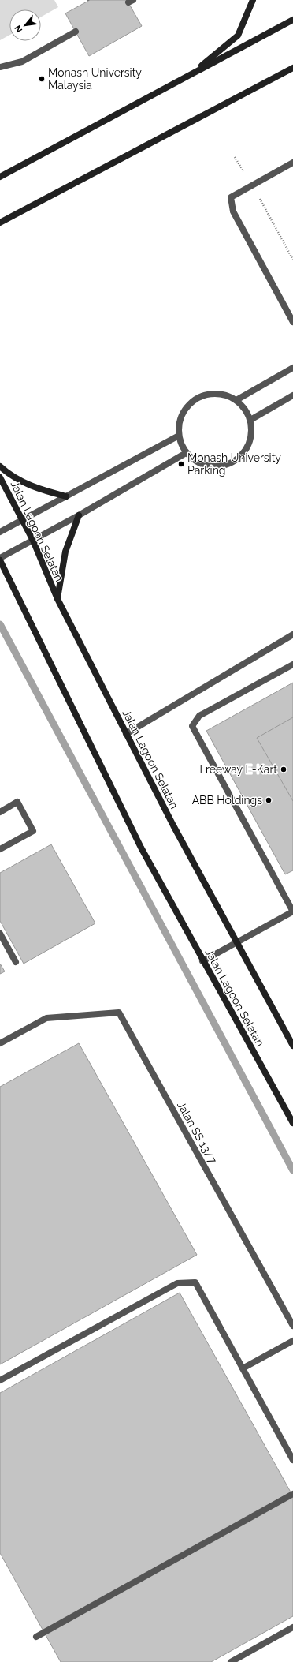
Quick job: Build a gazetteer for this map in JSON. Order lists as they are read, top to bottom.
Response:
{
  "streets": {
    "main road": ["Jalan Lagoon Selatan"],
    "street": ["Jalan SS 13/7"]
  },
  "places": [
    "Monash University Malaysia",
    "Monash University Parking",
    "Freeway E-Kart",
    "ABB Holdings"
  ],
  "north": "bottom left"
}
